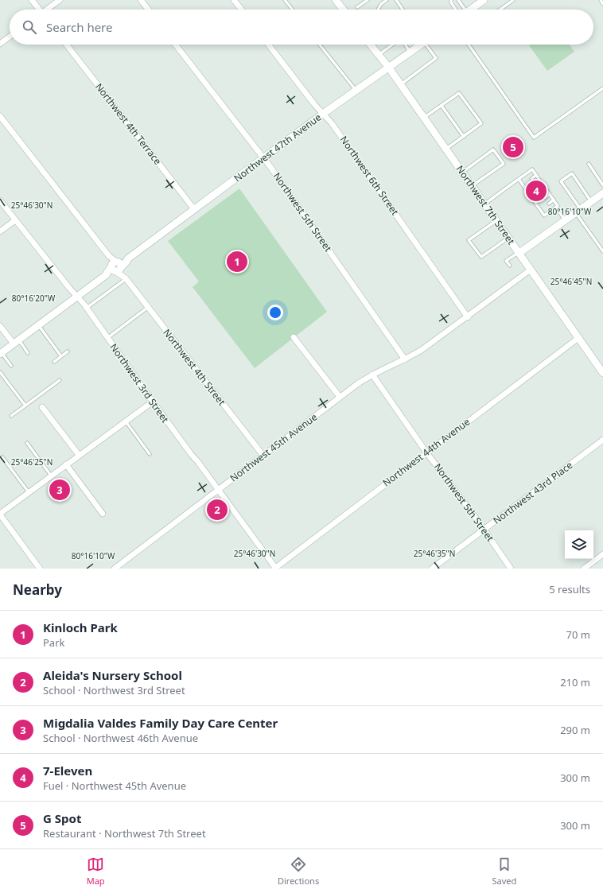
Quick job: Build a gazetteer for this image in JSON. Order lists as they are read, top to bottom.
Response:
{
  "streets": {
    "street": [
      "Northwest 4th Terrace",
      "Northwest 47th Avenue",
      "Northwest 6th Street",
      "Northwest 7th Street",
      "Northwest 5th Street",
      "Northwest 4th Street",
      "Northwest 3rd Street",
      "Northwest 45th Avenue",
      "Northwest 44th Avenue",
      "Northwest 43rd Place"
    ]
  },
  "crossings": [
    ["Northwest 4th Terrace", "Northwest 47th Avenue"],
    ["Northwest 47th Avenue", "Northwest 6th Street"],
    ["Northwest 47th Avenue", "Northwest 7th Street"],
    ["Northwest 47th Avenue", "Northwest 5th Street"],
    ["Northwest 47th Avenue", "Northwest 4th Street"],
    ["Northwest 47th Avenue", "Northwest 3rd Street"],
    ["Northwest 6th Street", "Northwest 45th Avenue"],
    ["Northwest 7th Street", "Northwest 45th Avenue"],
    ["Northwest 7th Street", "Northwest 44th Avenue"],
    ["Northwest 5th Street", "Northwest 45th Avenue"],
    ["Northwest 5th Street", "Northwest 44th Avenue"],
    ["Northwest 5th Street", "Northwest 43rd Place"],
    ["Northwest 4th Street", "Northwest 45th Avenue"],
    ["Northwest 3rd Street", "Northwest 45th Avenue"],
    ["Northwest 3rd Street", "Northwest 44th Avenue"]
  ],
  "page": {
    "search": "Search here",
    "pins": [
      "5",
      "4",
      "1",
      "3",
      "2"
    ],
    "heading": ["Nearby", "5 results"],
    "list": [
      {
        "mark": "1",
        "name": "Kinloch Park",
        "note": "Park",
        "value": "70 m"
      },
      {
        "mark": "2",
        "name": "Aleida's Nursery School",
        "note": "School · Northwest 3rd Street",
        "value": "210 m"
      },
      {
        "mark": "3",
        "name": "Migdalia Valdes Family Day Care Center",
        "note": "School · Northwest 46th Avenue",
        "value": "290 m"
      },
      {
        "mark": "4",
        "name": "7-Eleven",
        "note": "Fuel · Northwest 45th Avenue",
        "value": "300 m"
      },
      {
        "mark": "5",
        "name": "G Spot",
        "note": "Restaurant · Northwest 7th Street",
        "value": "300 m"
      }
    ],
    "nav": ["Map", "Directions", "Saved"]
  },
  "coordinates": [
    "25°46'30\"N",
    "80°16'10\"W",
    "25°46'45\"N",
    "80°16'20\"W",
    "25°46'25\"N",
    "25°46'35\"N"
  ]
}
